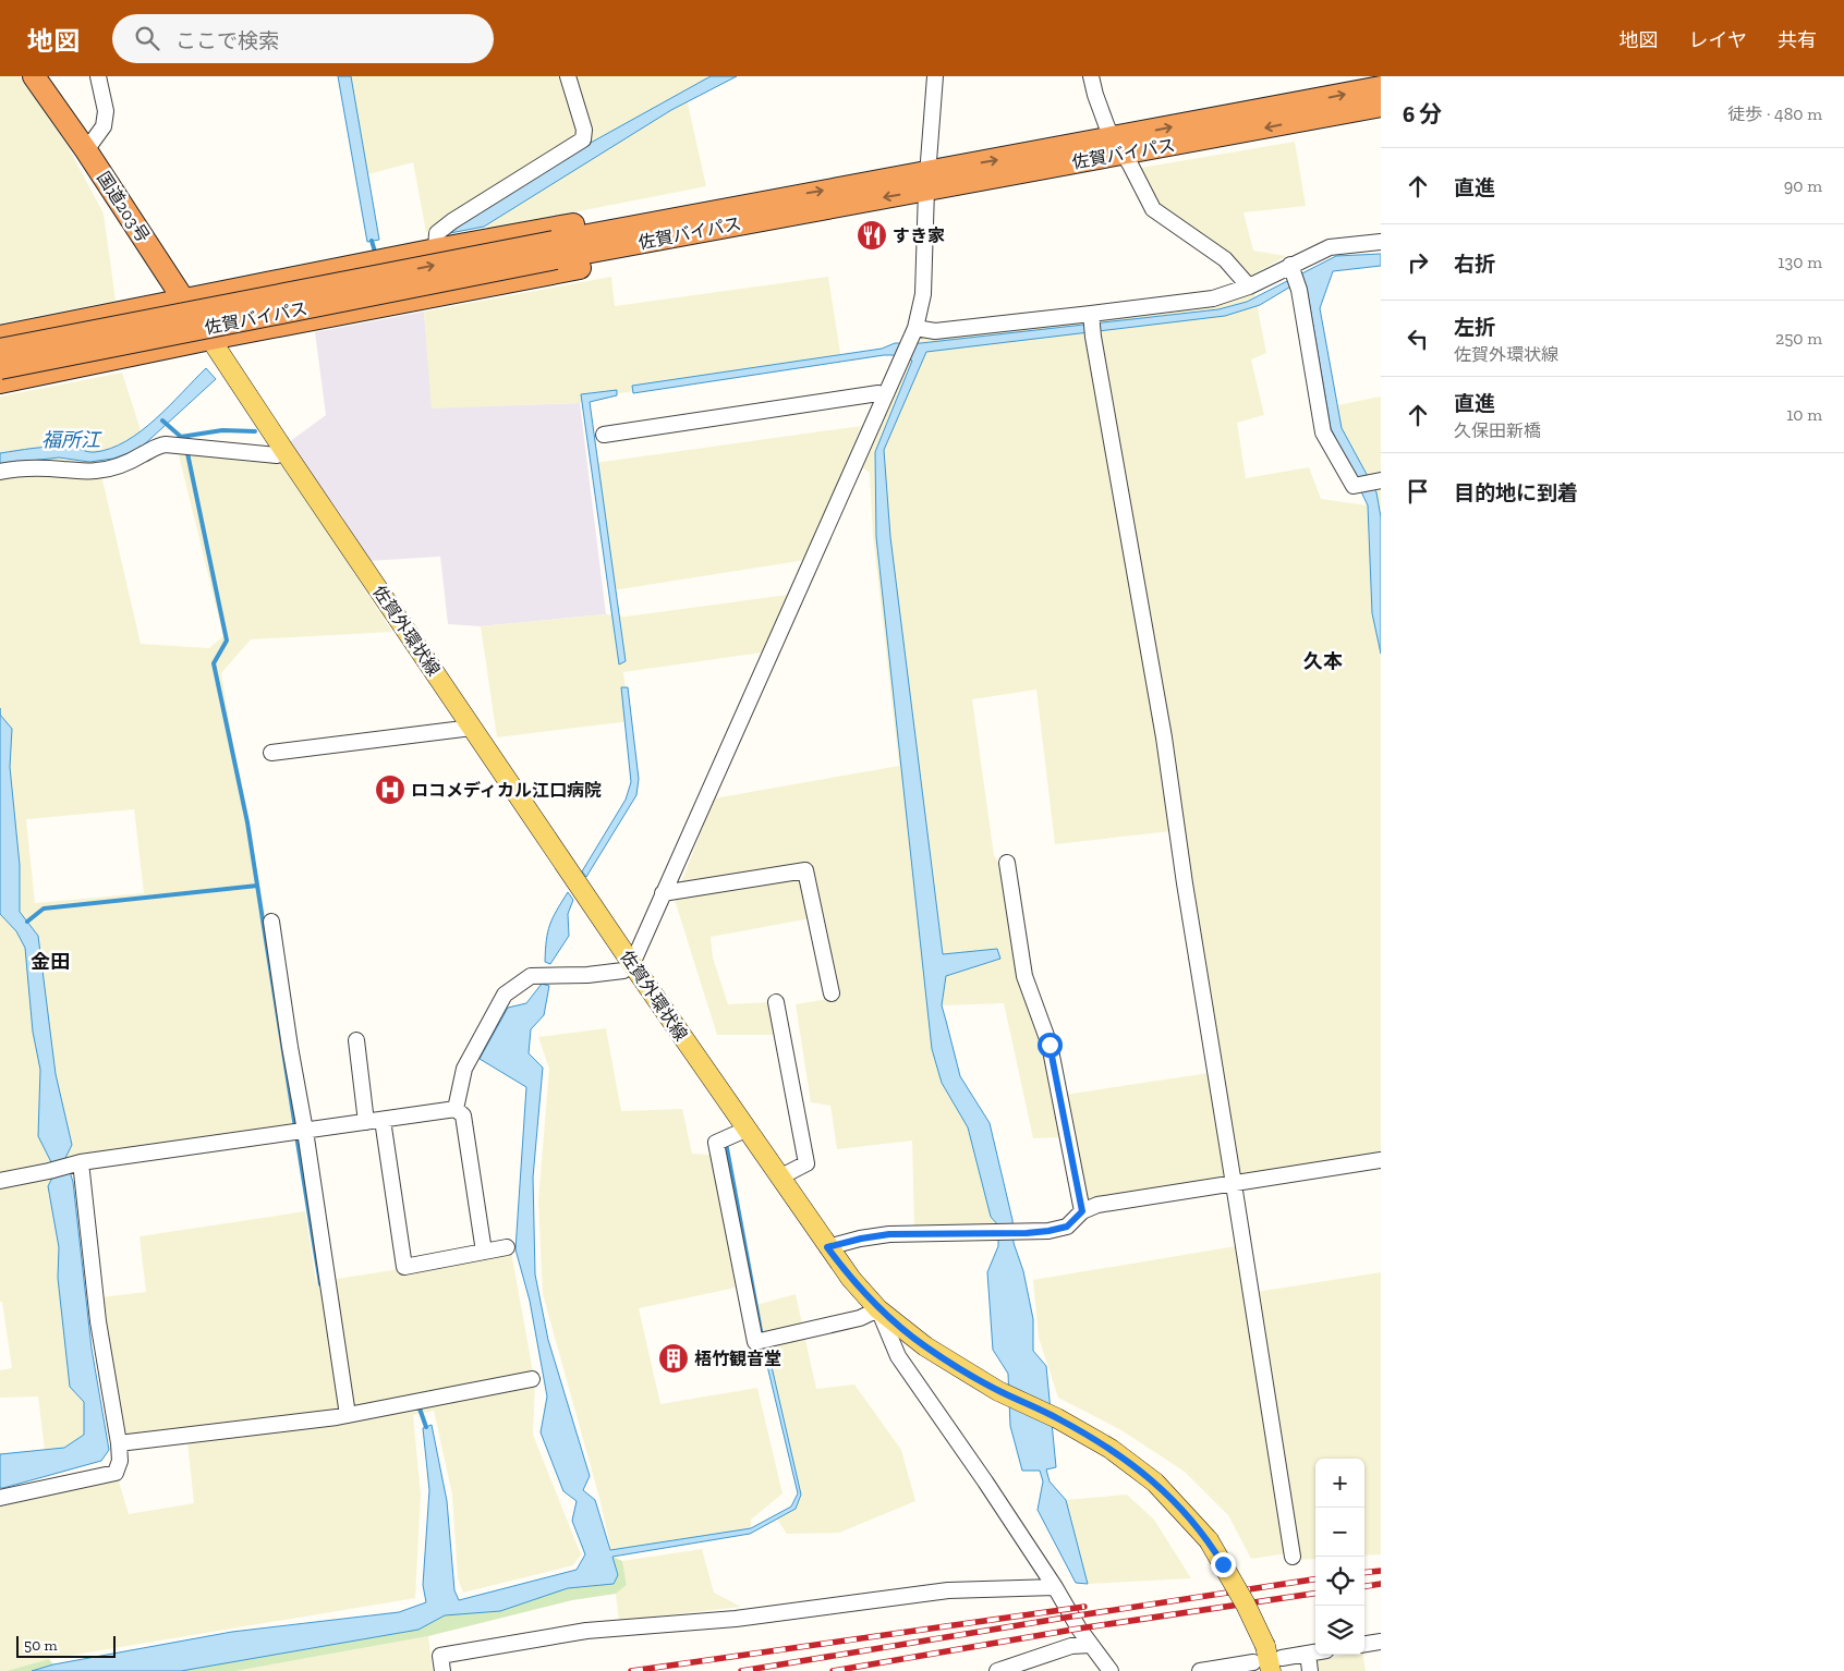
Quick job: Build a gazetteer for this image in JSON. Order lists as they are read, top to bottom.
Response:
{
  "streets": {
    "highway": ["佐賀バイパス", "国道203号"],
    "main road": ["佐賀外環状線"]
  },
  "crossings": [
    ["国道203号", "佐賀外環状線"]
  ],
  "districts": ["久本", "金田"],
  "water": ["福所江"],
  "places": {
    "restaurant": ["すき家"],
    "hospital": ["ロコメディカル江口病院"],
    "building": ["梧竹観音堂"]
  },
  "scale_bar": "50 m",
  "page": {
    "header": "地図",
    "search": "ここで検索",
    "nav": ["地図", "レイヤ", "共有"],
    "heading": ["6 分", "徒歩 · 480 m"],
    "list": [
      ["直進", "90 m"],
      ["右折", "130 m"],
      ["左折", "佐賀外環状線", "250 m"],
      ["直進", "久保田新橋", "10 m"],
      "目的地に到着"
    ],
    "map_buttons": ["+", "−"],
    "scale": "50 m"
  }
}
